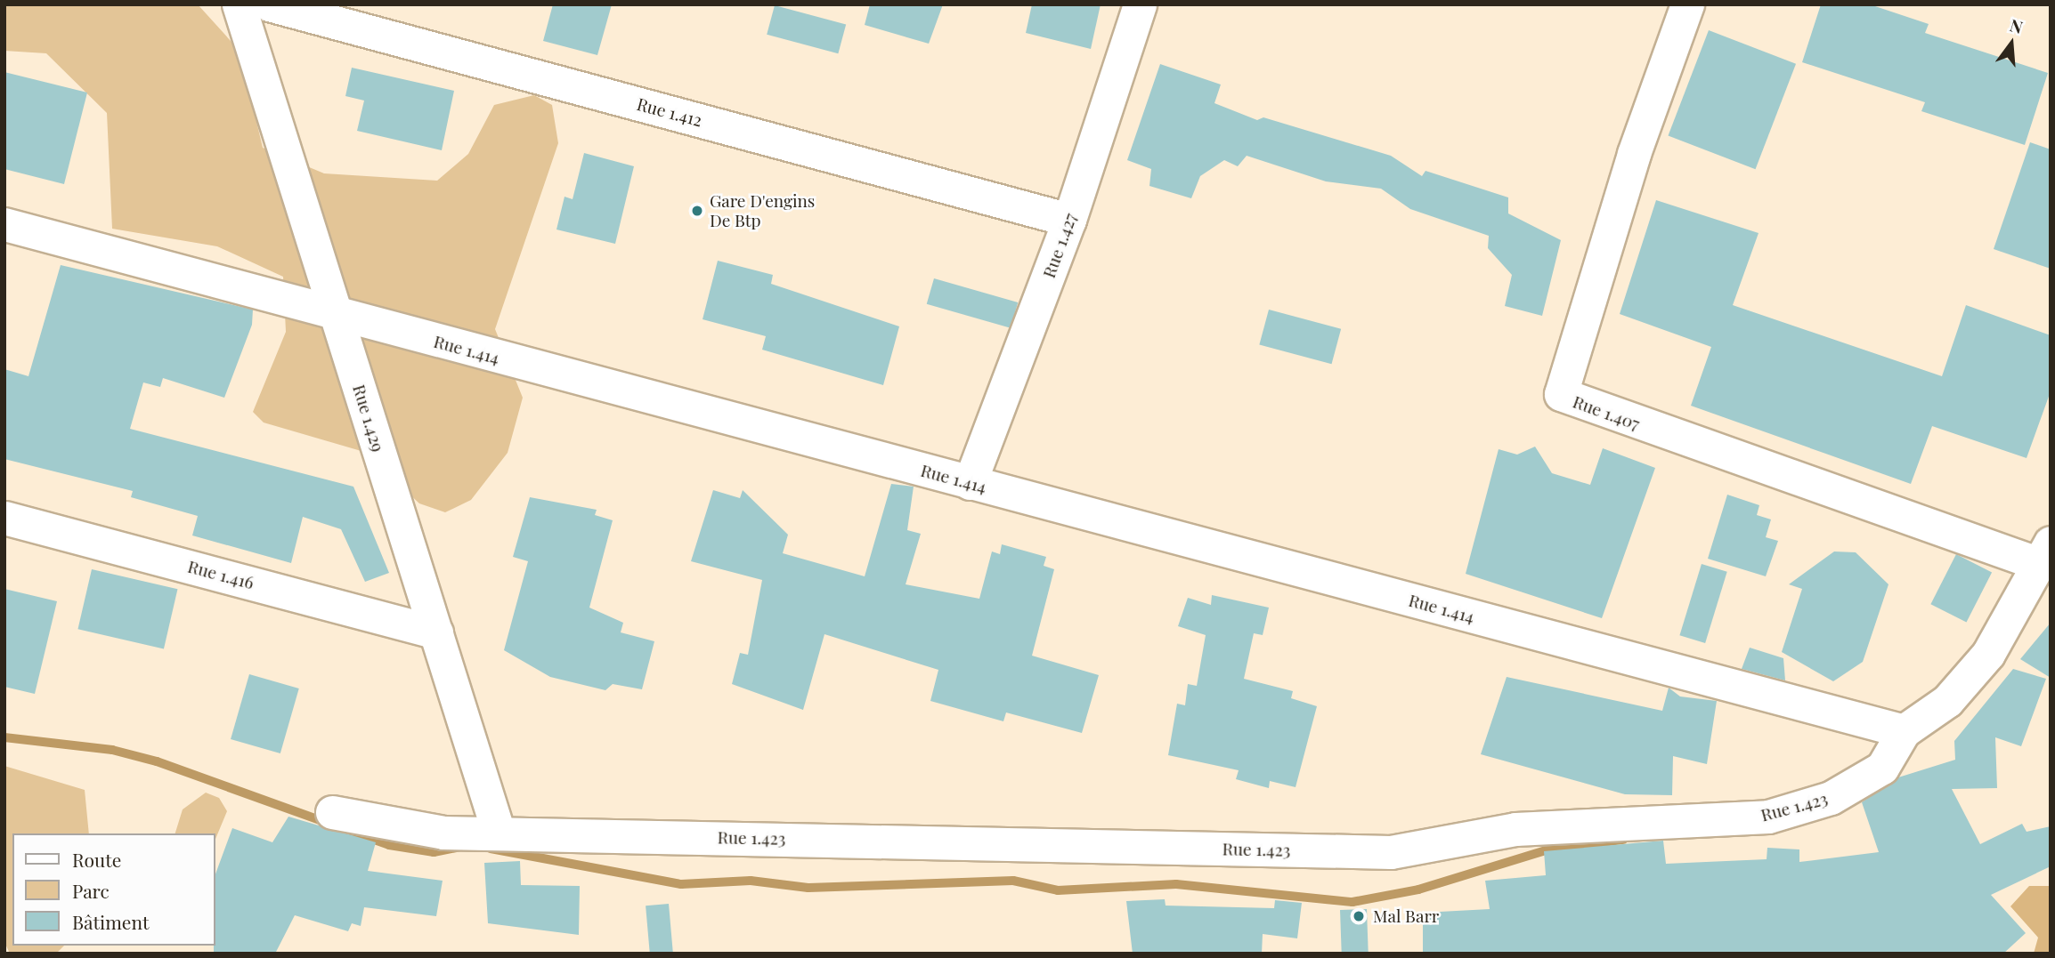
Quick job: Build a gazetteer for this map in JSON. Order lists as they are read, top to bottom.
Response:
{
  "streets": {
    "street": [
      "Rue 1.412",
      "Rue 1.427",
      "Rue 1.414",
      "Rue 1.407",
      "Rue 1.429",
      "Rue 1.416",
      "Rue 1.423"
    ]
  },
  "crossings": [
    ["Rue 1.412", "Rue 1.427"],
    ["Rue 1.427", "Rue 1.414"],
    ["Rue 1.414", "Rue 1.429"],
    ["Rue 1.414", "Rue 1.423"],
    ["Rue 1.407", "Rue 1.423"],
    ["Rue 1.429", "Rue 1.416"],
    ["Rue 1.429", "Rue 1.423"]
  ],
  "places": ["Gare D'engins De Btp", "Mal Barr"],
  "legend": ["Route", "Parc", "Bâtiment"],
  "north": "top"
}
